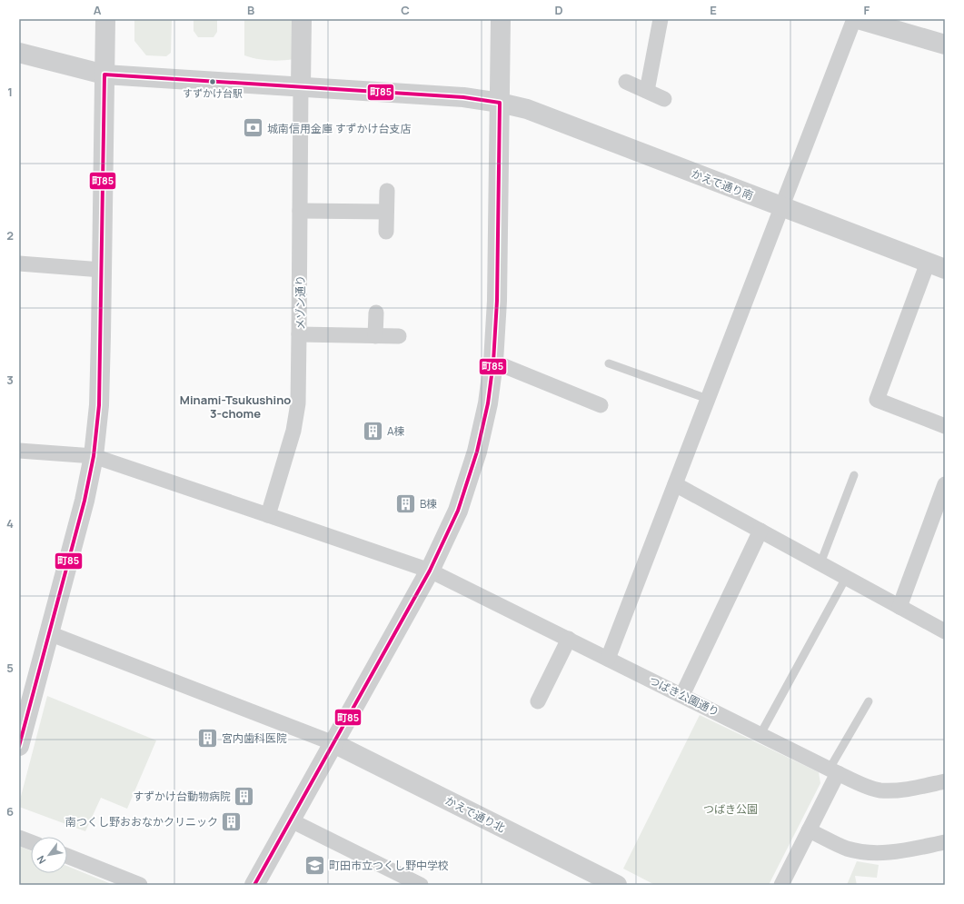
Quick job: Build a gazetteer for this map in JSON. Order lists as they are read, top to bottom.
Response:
{
  "streets": {
    "street": [
      "かえで通り南",
      "メゾン通り",
      "つばき公園通り",
      "かえで通り北"
    ]
  },
  "crossings": [
    ["かえで通り南", "メゾン通り"],
    ["メゾン通り", "つばき公園通り"]
  ],
  "districts": ["Minami-Tsukushino 3-chome"],
  "parks": ["つばき公園"],
  "places": {
    "other": ["すずかけ台駅"],
    "bank": ["城南信用金庫 すずかけ台支店"],
    "building": [
      "A棟",
      "B棟",
      "宮内歯科医院",
      "すずかけ台動物病院",
      "南つくし野おおなかクリニック"
    ],
    "school or university": ["町田市立つくし野中学校"]
  },
  "lines": ["transit line 町85"],
  "north": "bottom left",
  "grid": {
    "columns": [
      "A",
      "B",
      "C",
      "D",
      "E",
      "F"
    ],
    "rows": [
      "1",
      "2",
      "3",
      "4",
      "5",
      "6"
    ]
  }
}
